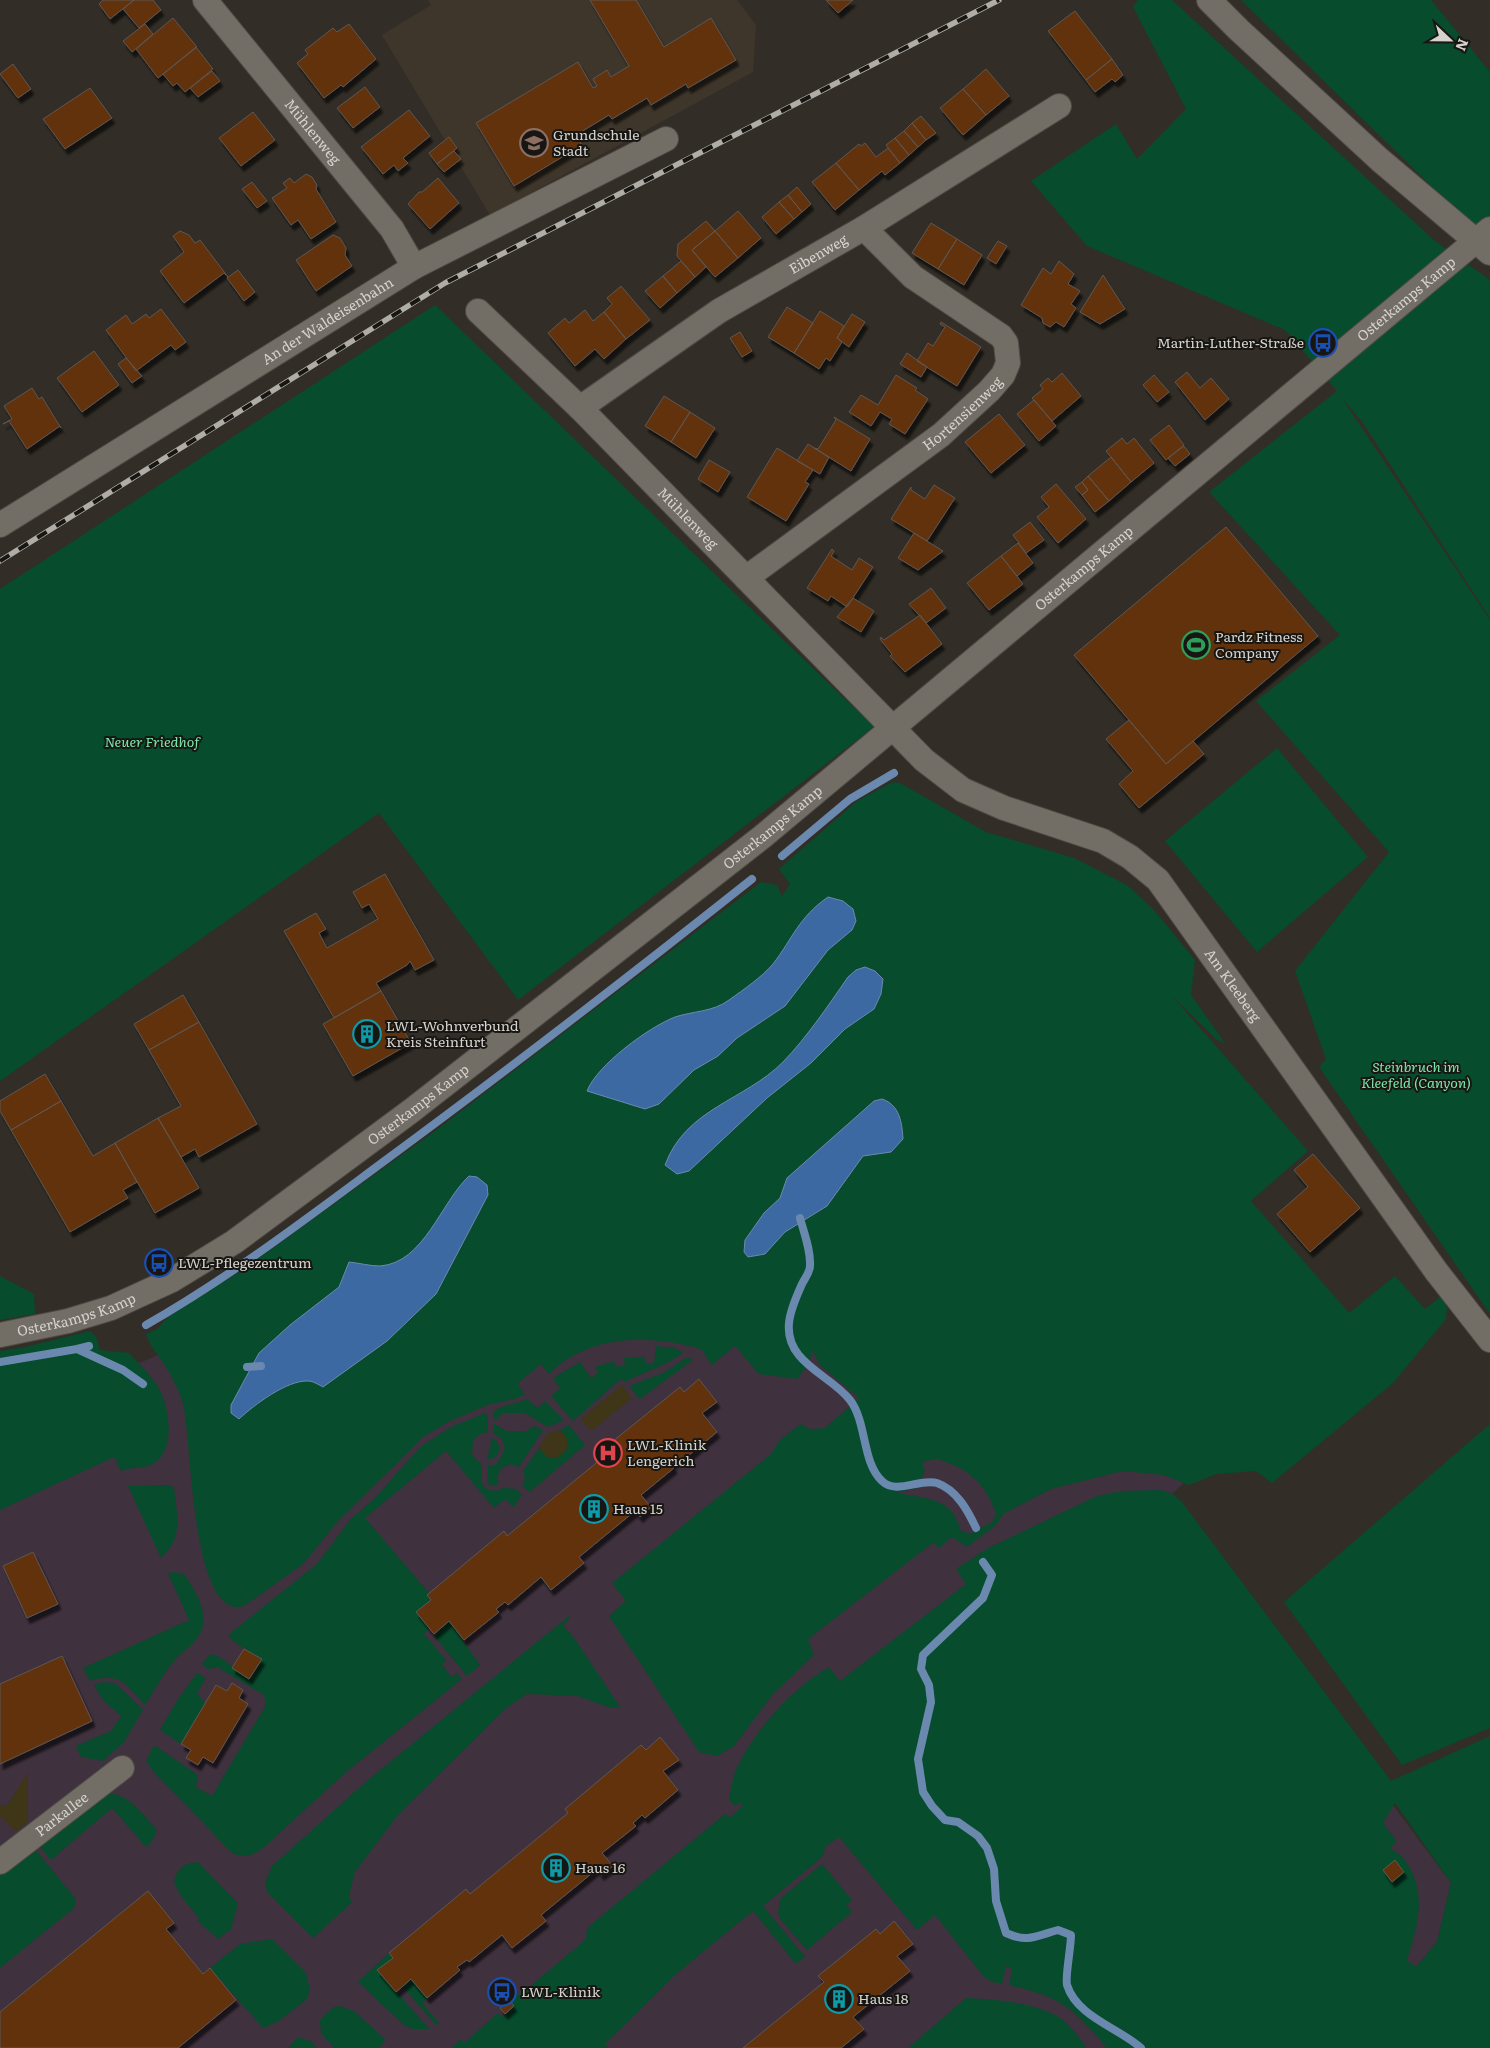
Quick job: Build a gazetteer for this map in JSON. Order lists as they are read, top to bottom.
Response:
{
  "streets": {
    "street": [
      "Mühlenweg",
      "Eibenweg",
      "Osterkamps Kamp",
      "An der Waldeisenbahn",
      "Hortensienweg",
      "Am Kleeberg",
      "Parkallee"
    ]
  },
  "crossings": [
    ["Mühlenweg", "Eibenweg"],
    ["Mühlenweg", "Osterkamps Kamp"],
    ["Mühlenweg", "An der Waldeisenbahn"],
    ["Mühlenweg", "Hortensienweg"],
    ["Mühlenweg", "Am Kleeberg"],
    ["Eibenweg", "Hortensienweg"],
    ["Osterkamps Kamp", "Am Kleeberg"]
  ],
  "parks": ["Neuer Friedhof", "Steinbruch im Kleefeld (Canyon)"],
  "places": {
    "school or university": ["Grundschule Stadt"],
    "bus stop": ["Martin-Luther-Straße", "LWL-Pflegezentrum", "LWL-Klinik"],
    "sports": ["Pardz Fitness Company"],
    "building": [
      "LWL-Wohnverbund Kreis Steinfurt",
      "Haus 15",
      "Haus 16",
      "Haus 18"
    ],
    "hospital": ["LWL-Klinik Lengerich"]
  },
  "north": "right"
}
